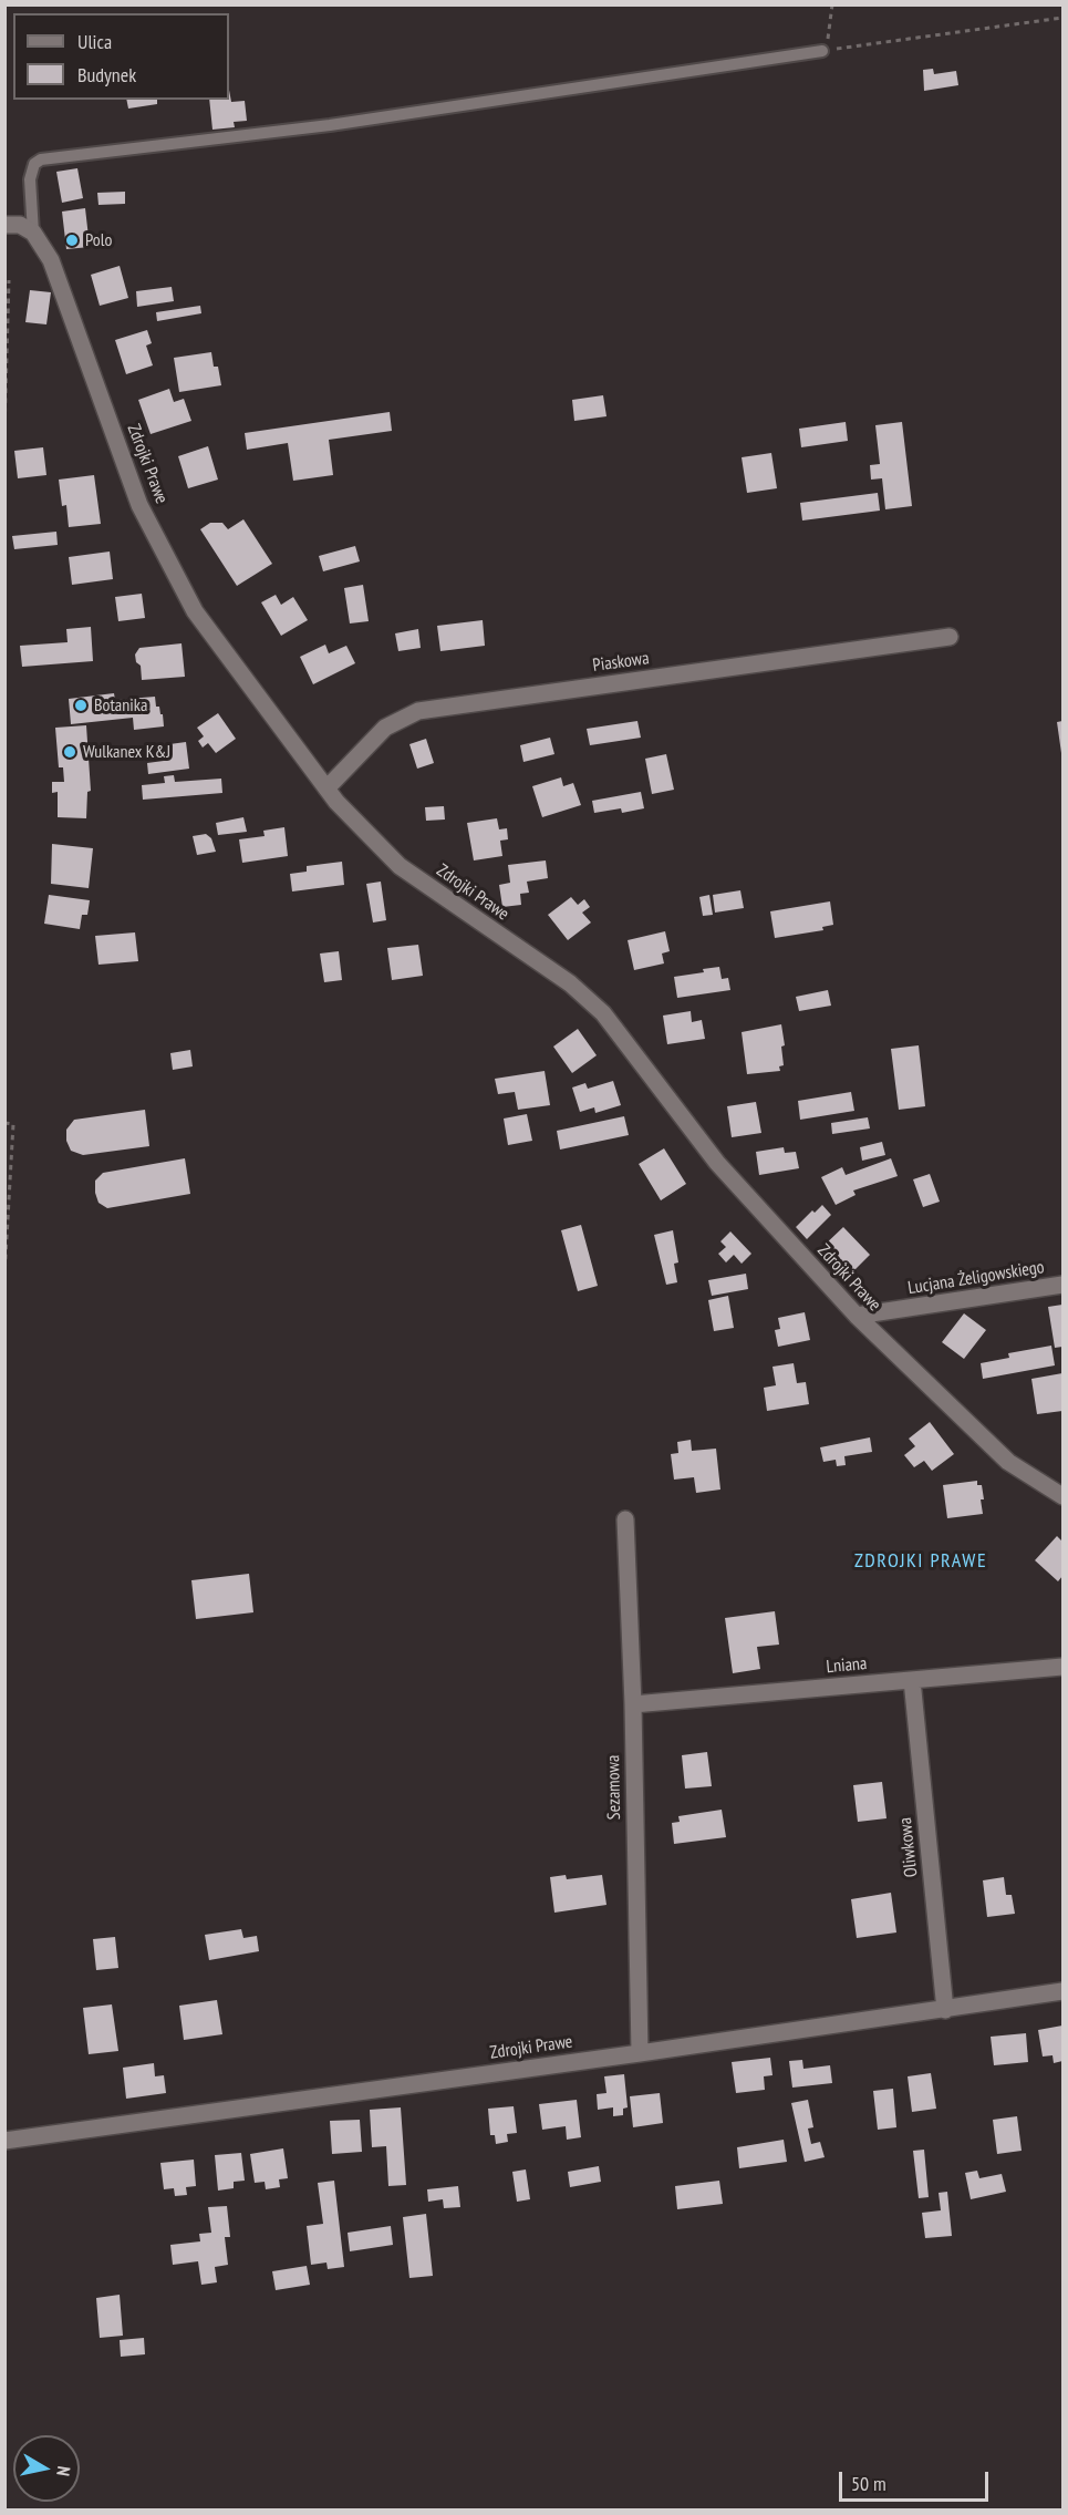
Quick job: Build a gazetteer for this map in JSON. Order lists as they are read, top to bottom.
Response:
{
  "streets": {
    "street": [
      "Zdrojki Prawe",
      "Piaskowa",
      "Lucjana Żeligowskiego",
      "Lniana",
      "Sezamowa",
      "Oliwkowa"
    ]
  },
  "crossings": [
    ["Zdrojki Prawe", "Piaskowa"],
    ["Zdrojki Prawe", "Lucjana Żeligowskiego"],
    ["Zdrojki Prawe", "Sezamowa"],
    ["Zdrojki Prawe", "Oliwkowa"],
    ["Lniana", "Sezamowa"],
    ["Lniana", "Oliwkowa"]
  ],
  "districts": ["ZDROJKI PRAWE"],
  "places": ["Polo", "Botanika", "Wulkanex K&J"],
  "legend": ["Ulica", "Budynek"],
  "scale_bar": "50 m",
  "north": "right"
}
